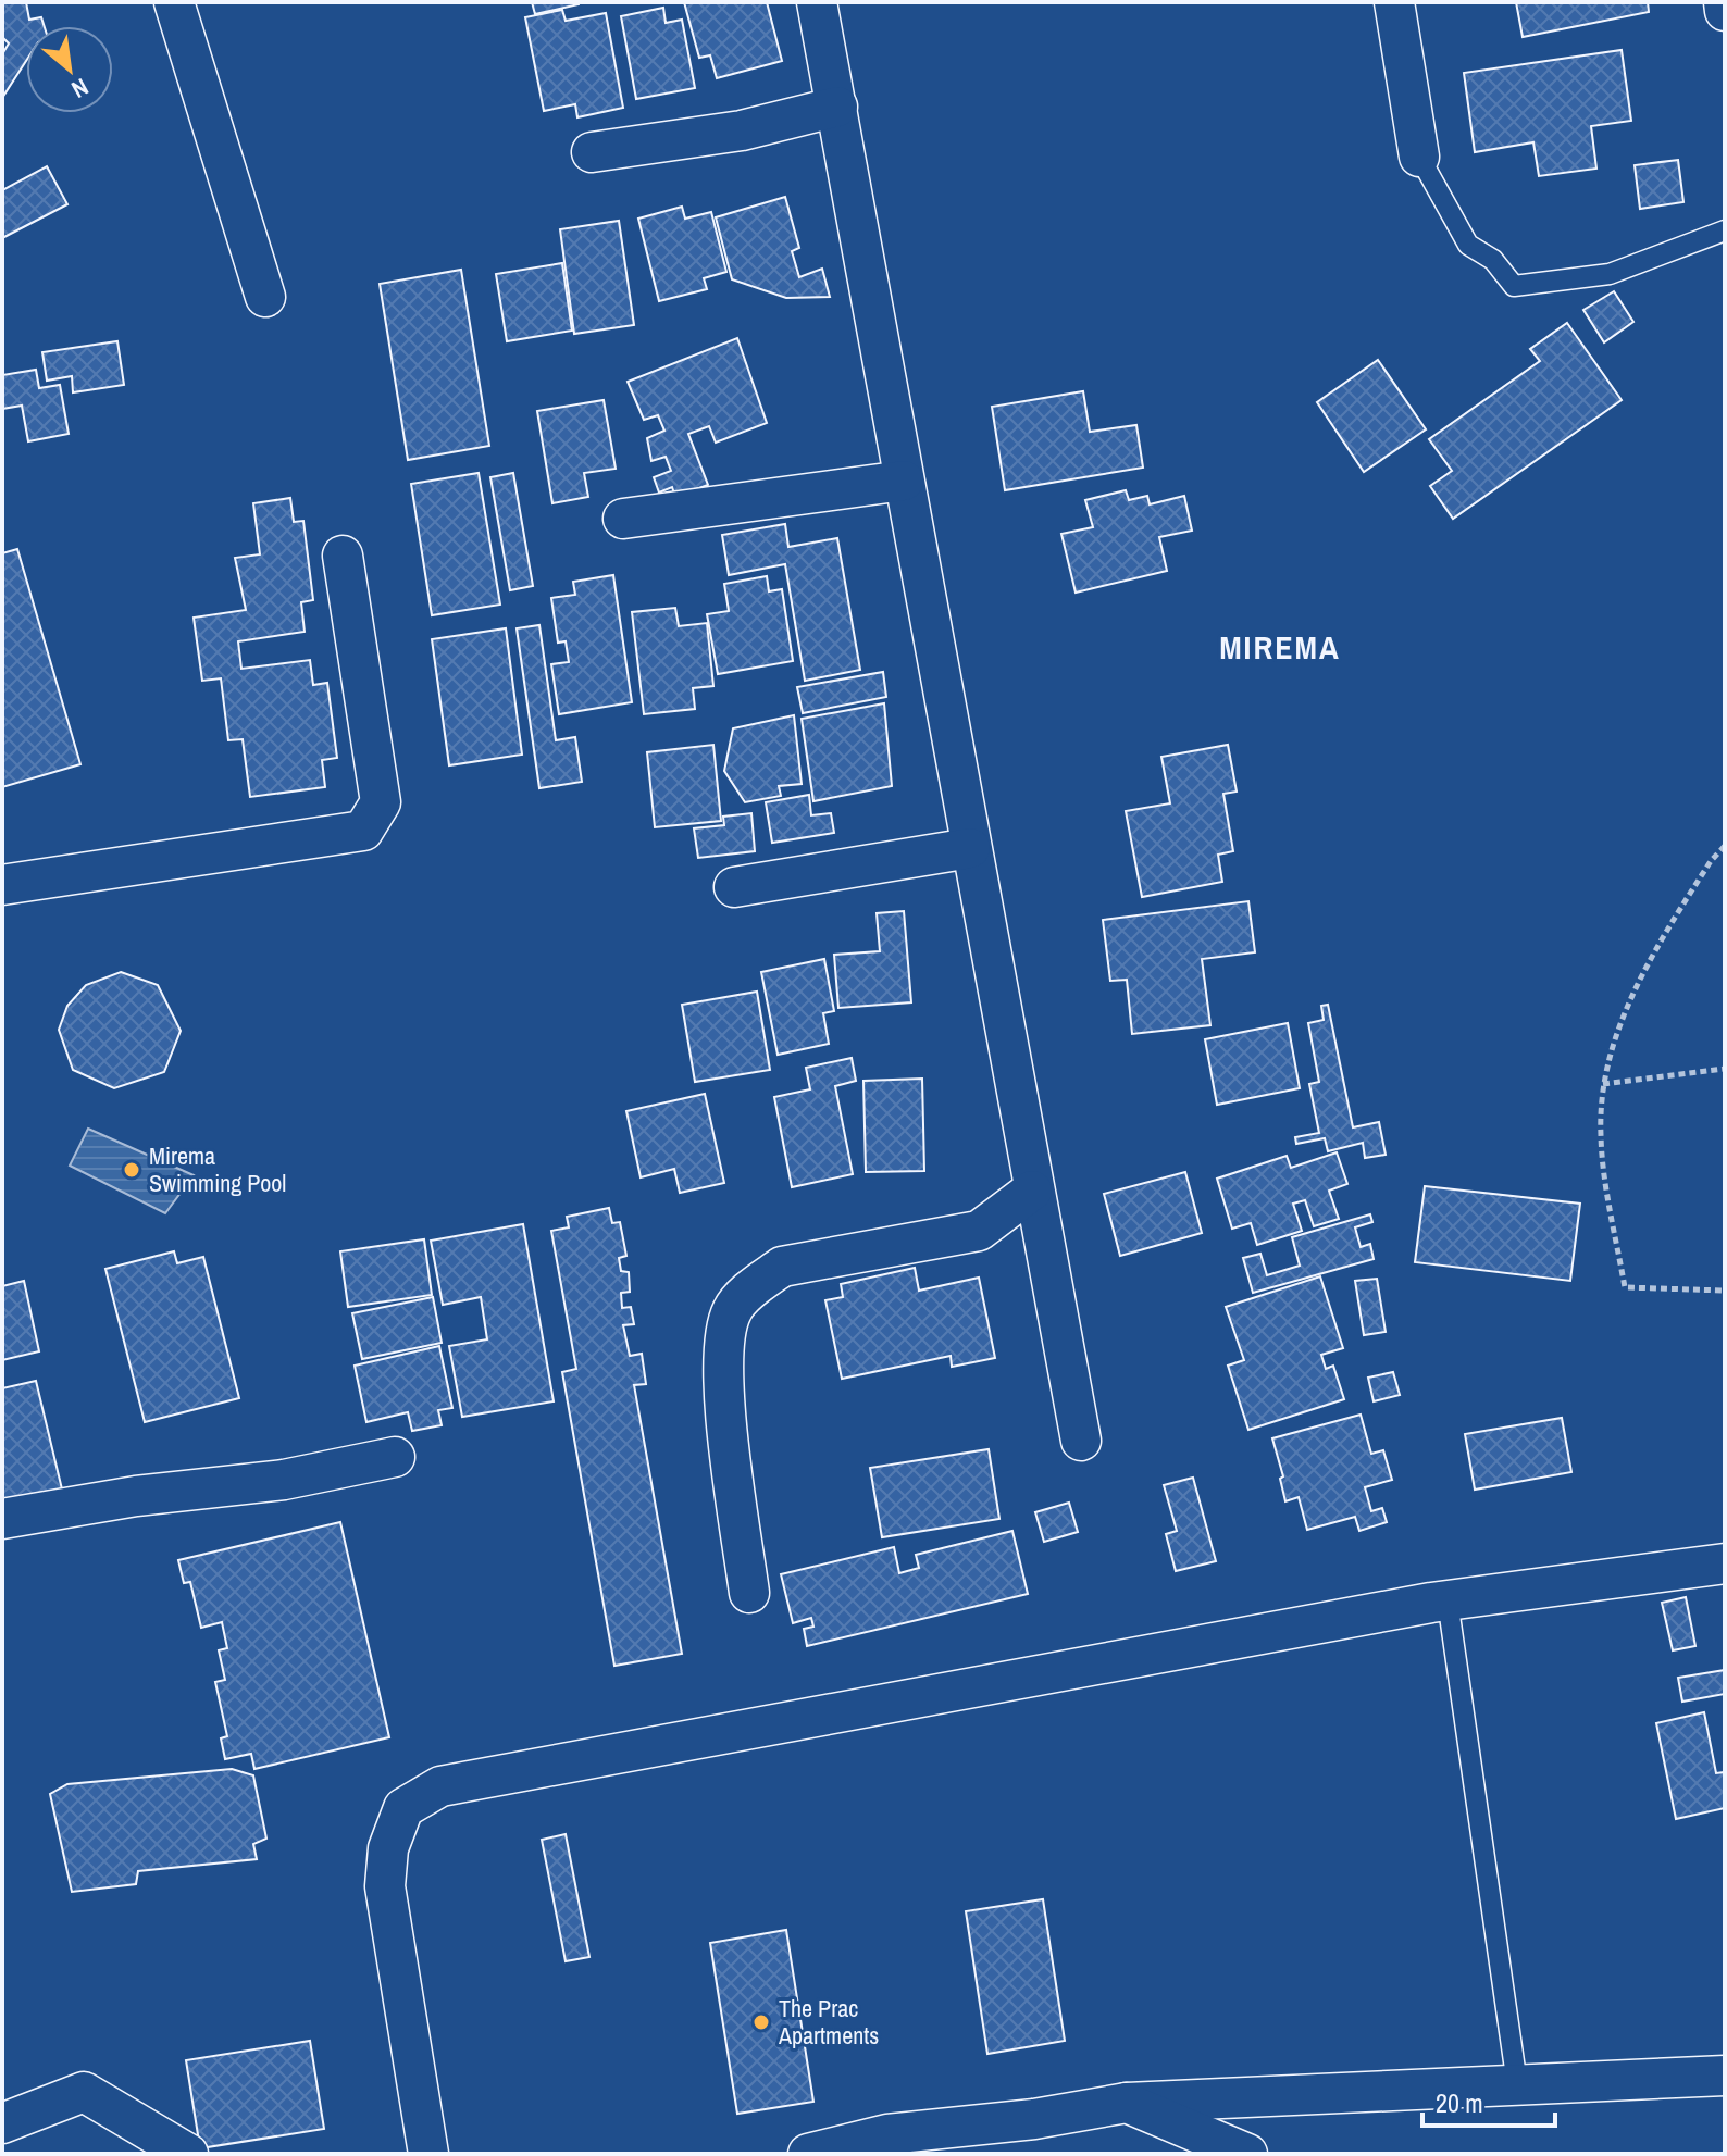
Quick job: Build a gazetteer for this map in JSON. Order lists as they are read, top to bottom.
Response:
{
  "districts": ["MIREMA"],
  "places": ["Mirema Swimming Pool", "The Prac Apartments"],
  "scale_bar": "20 m",
  "north": "bottom right"
}
